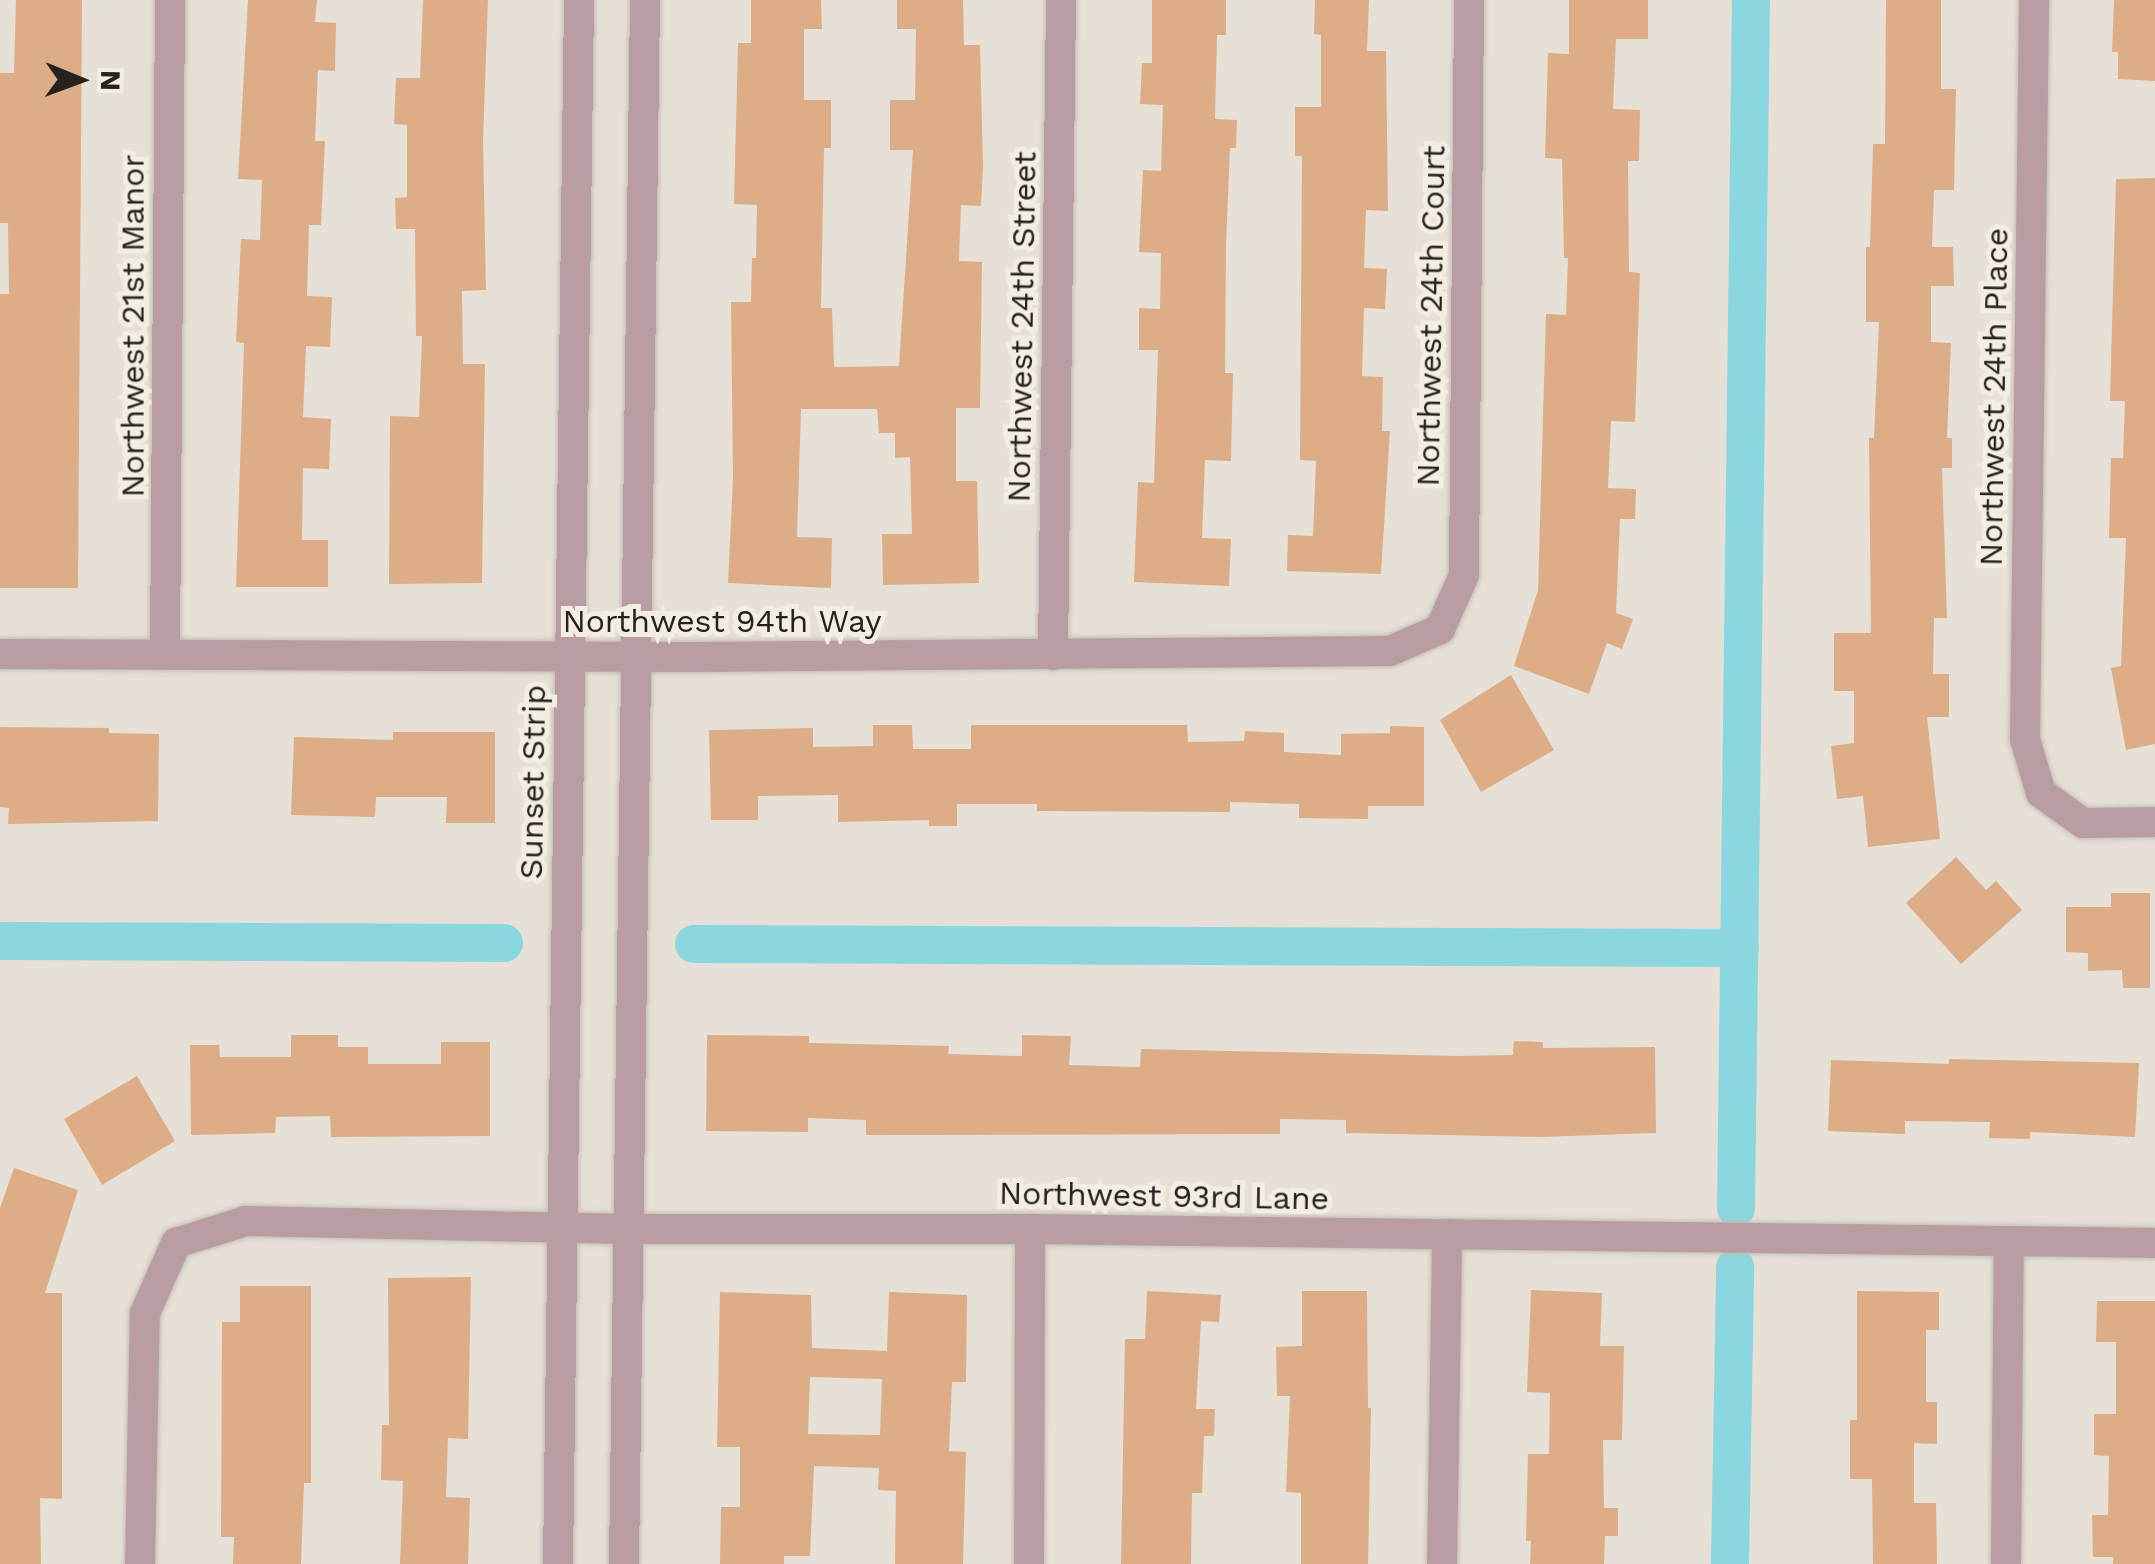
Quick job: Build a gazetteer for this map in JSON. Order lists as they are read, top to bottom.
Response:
{
  "streets": {
    "street": [
      "Northwest 24th Court",
      "Northwest 21st Manor",
      "Northwest 24th Street",
      "Northwest 24th Place",
      "Northwest 94th Way",
      "Sunset Strip",
      "Northwest 93rd Lane"
    ]
  },
  "crossings": [
    ["Northwest 24th Court", "Northwest 94th Way"],
    ["Northwest 21st Manor", "Northwest 94th Way"],
    ["Northwest 24th Street", "Northwest 94th Way"],
    ["Northwest 94th Way", "Sunset Strip"],
    ["Sunset Strip", "Northwest 93rd Lane"]
  ],
  "north": "right"
}
